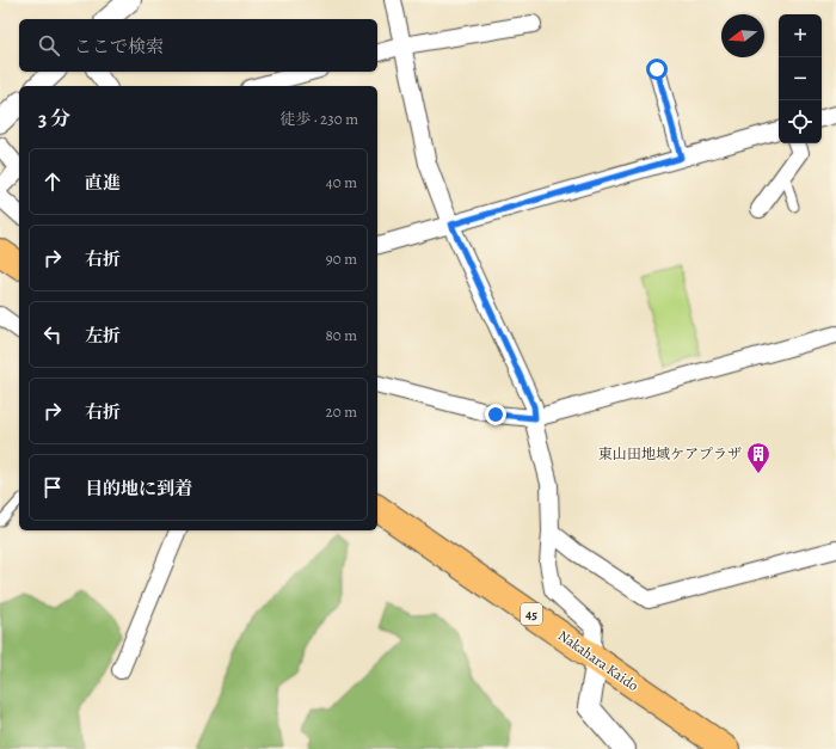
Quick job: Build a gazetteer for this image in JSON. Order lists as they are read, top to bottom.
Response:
{
  "streets": {
    "main road": ["45", "Nakahara Kaido"]
  },
  "places": {
    "building": ["東山田地域ケアプラザ"]
  },
  "north": "left",
  "page": {
    "map_buttons": ["+", "−"],
    "search": "ここで検索",
    "heading": ["3 分", "徒歩 · 230 m"],
    "list": [
      ["直進", "40 m"],
      ["右折", "90 m"],
      ["左折", "80 m"],
      ["右折", "20 m"],
      "目的地に到着"
    ]
  }
}
